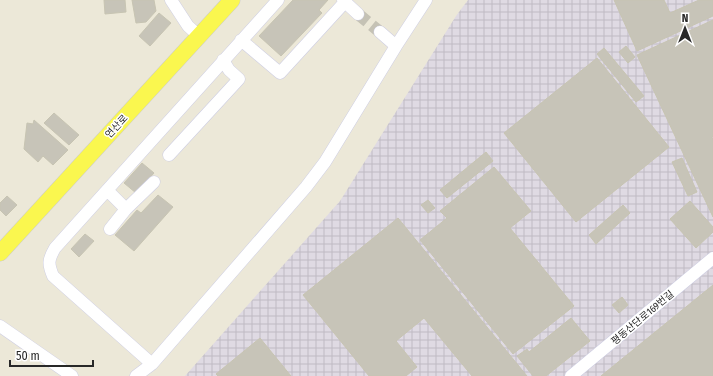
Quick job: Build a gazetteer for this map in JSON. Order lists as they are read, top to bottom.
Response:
{
  "streets": {
    "main road": ["연산로"],
    "street": ["평동산단로169번길"]
  },
  "scale_bar": "50 m",
  "north": "top"
}
